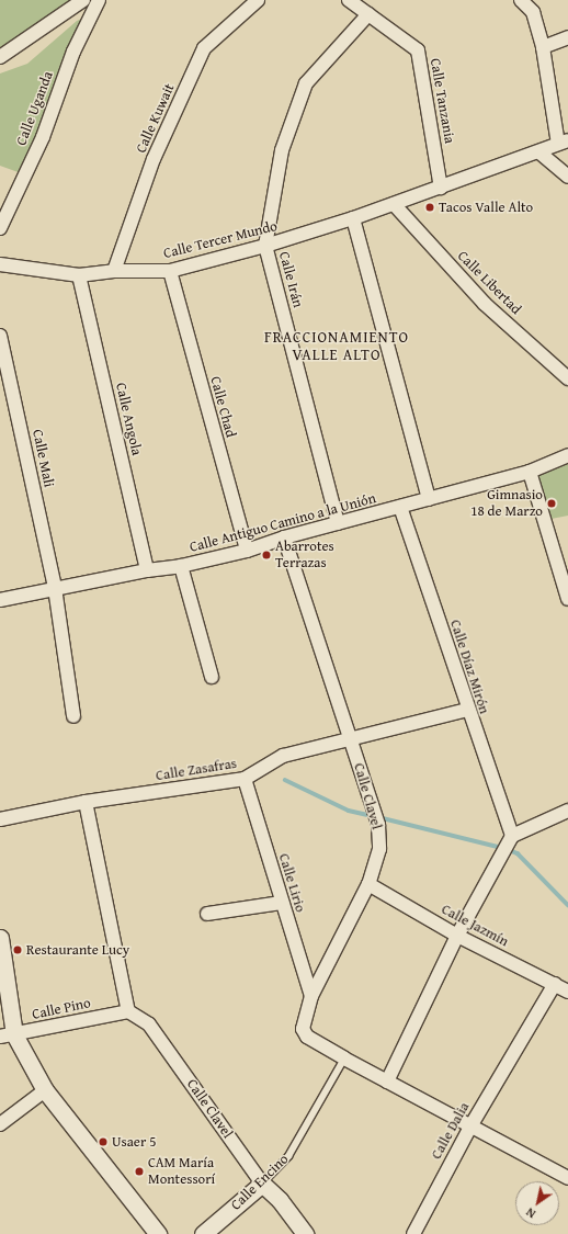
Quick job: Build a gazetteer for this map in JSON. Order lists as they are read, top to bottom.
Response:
{
  "streets": {
    "street": [
      "Calle Tanzania",
      "Calle Uganda",
      "Calle Kuwait",
      "Calle Tercer Mundo",
      "Calle Irán",
      "Calle Libertad",
      "Calle Chad",
      "Calle Angola",
      "Calle Mali",
      "Calle Antiguo Camino a la Unión",
      "Calle Díaz Mirón",
      "Calle Zasafras",
      "Calle Clavel",
      "Calle Lirio",
      "Calle Jazmín",
      "Calle Pino",
      "Calle Dalia",
      "Calle Encino"
    ]
  },
  "crossings": [
    ["Calle Tanzania", "Calle Tercer Mundo"],
    ["Calle Tanzania", "Calle Irán"],
    ["Calle Kuwait", "Calle Tercer Mundo"],
    ["Calle Tercer Mundo", "Calle Irán"],
    ["Calle Tercer Mundo", "Calle Libertad"],
    ["Calle Tercer Mundo", "Calle Chad"],
    ["Calle Tercer Mundo", "Calle Angola"],
    ["Calle Irán", "Calle Antiguo Camino a la Unión"],
    ["Calle Chad", "Calle Antiguo Camino a la Unión"],
    ["Calle Angola", "Calle Antiguo Camino a la Unión"],
    ["Calle Mali", "Calle Antiguo Camino a la Unión"],
    ["Calle Antiguo Camino a la Unión", "Calle Díaz Mirón"],
    ["Calle Antiguo Camino a la Unión", "Calle Clavel"],
    ["Calle Díaz Mirón", "Calle Zasafras"],
    ["Calle Zasafras", "Calle Clavel"],
    ["Calle Zasafras", "Calle Lirio"],
    ["Calle Clavel", "Calle Lirio"],
    ["Calle Clavel", "Calle Jazmín"],
    ["Calle Clavel", "Calle Pino"],
    ["Calle Clavel", "Calle Dalia"],
    ["Calle Clavel", "Calle Encino"],
    ["Calle Jazmín", "Calle Dalia"]
  ],
  "districts": ["FRACCIONAMIENTO VALLE ALTO"],
  "places": [
    "Tacos Valle Alto",
    "Gimnasio 18 de Marzo",
    "Abarrotes Terrazas",
    "Restaurante Lucy",
    "Usaer 5",
    "CAM María Montessorí"
  ],
  "north": "bottom left"
}
